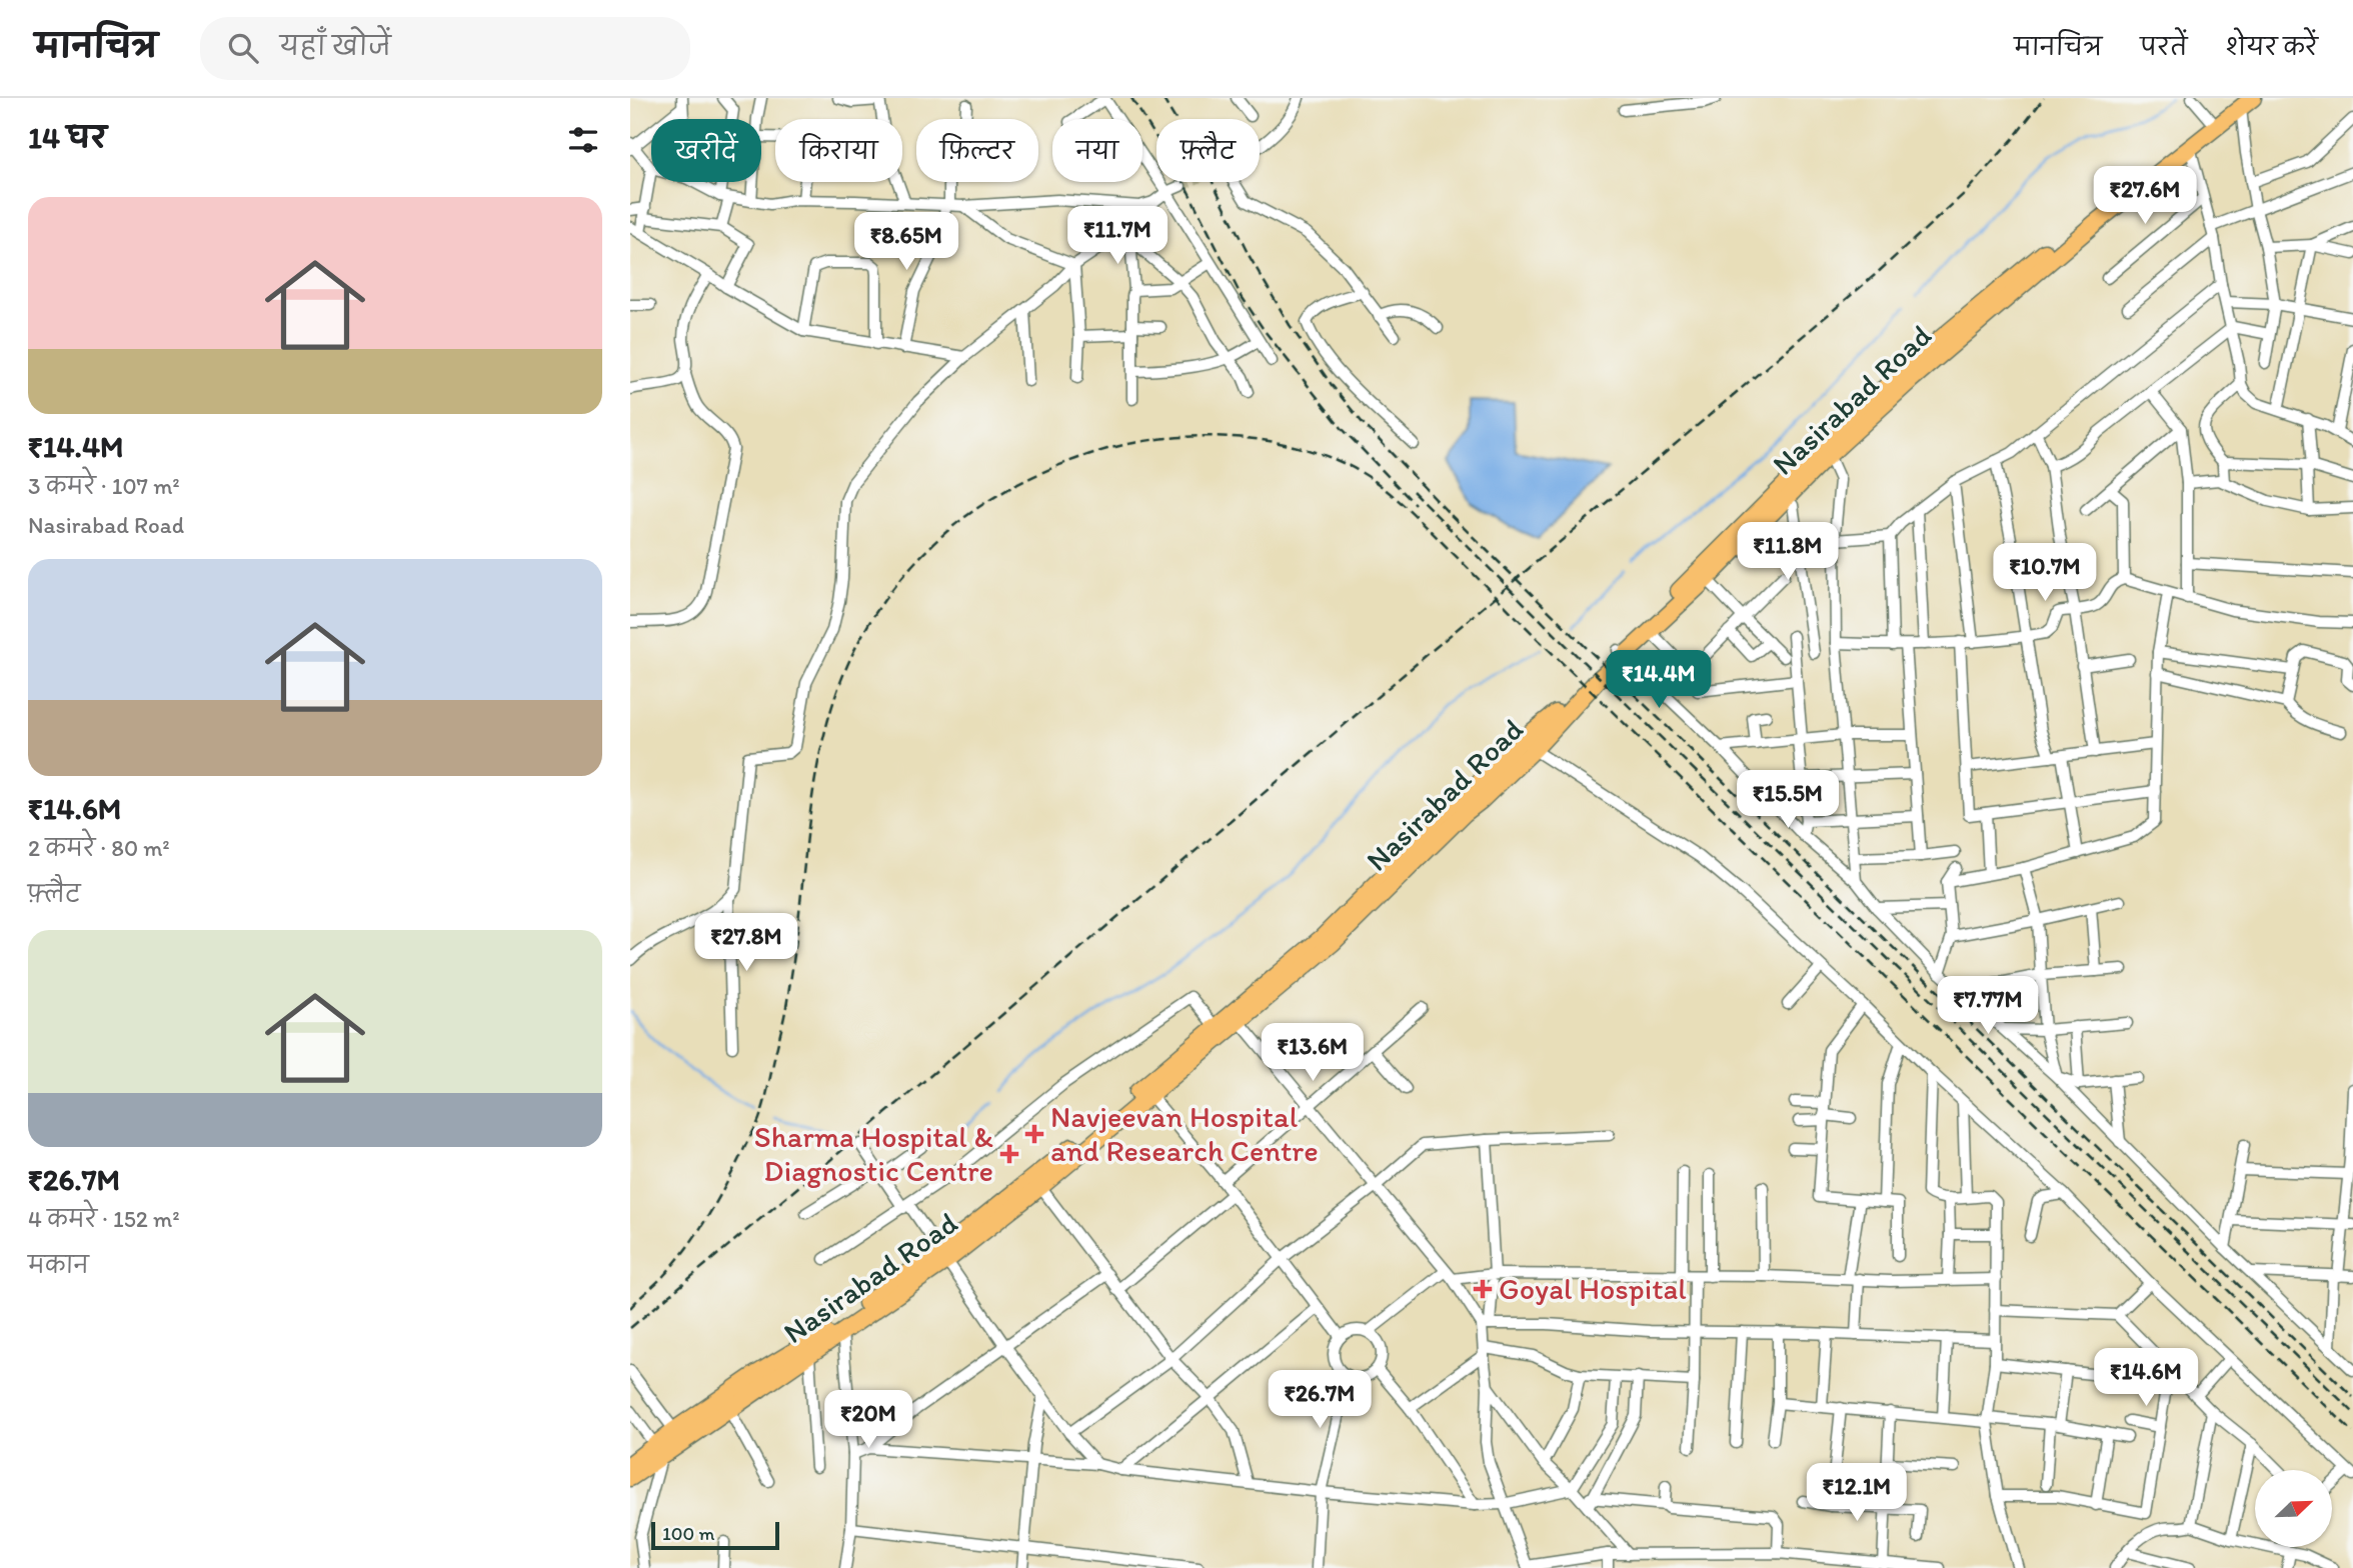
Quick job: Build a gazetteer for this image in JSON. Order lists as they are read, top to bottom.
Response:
{
  "streets": {
    "highway": ["Nasirabad Road"]
  },
  "places": {
    "health": ["Navjeevan Hospital and Research Centre", "Sharma Hospital & Diagnostic Centre", "Goyal Hospital"]
  },
  "scale_bar": "100 m",
  "north": "top right",
  "page": {
    "header": "मानचित्र",
    "search": "यहाँ खोजें",
    "nav": ["मानचित्र", "परतें", "शेयर करें"],
    "heading": "14 घर",
    "chip": [
      "खरीदें",
      "किराया",
      "फ़िल्टर",
      "नया",
      "फ़्लैट"
    ],
    "price": [
      "₹27.6M",
      "₹11.7M",
      "₹8.65M",
      "₹11.8M",
      "₹10.7M",
      "₹14.4M",
      "₹15.5M",
      "₹27.8M",
      "₹7.77M",
      "₹13.6M",
      "₹14.6M",
      "₹26.7M",
      "₹20M",
      "₹12.1M"
    ],
    "list": [
      {
        "name": "₹14.4M",
        "note": "3 कमरे · 107 m² · Nasirabad Road"
      },
      {
        "name": "₹14.6M",
        "note": "2 कमरे · 80 m² · फ़्लैट"
      },
      {
        "name": "₹26.7M",
        "note": "4 कमरे · 152 m² · मकान"
      }
    ],
    "scale": "100 m"
  }
}
